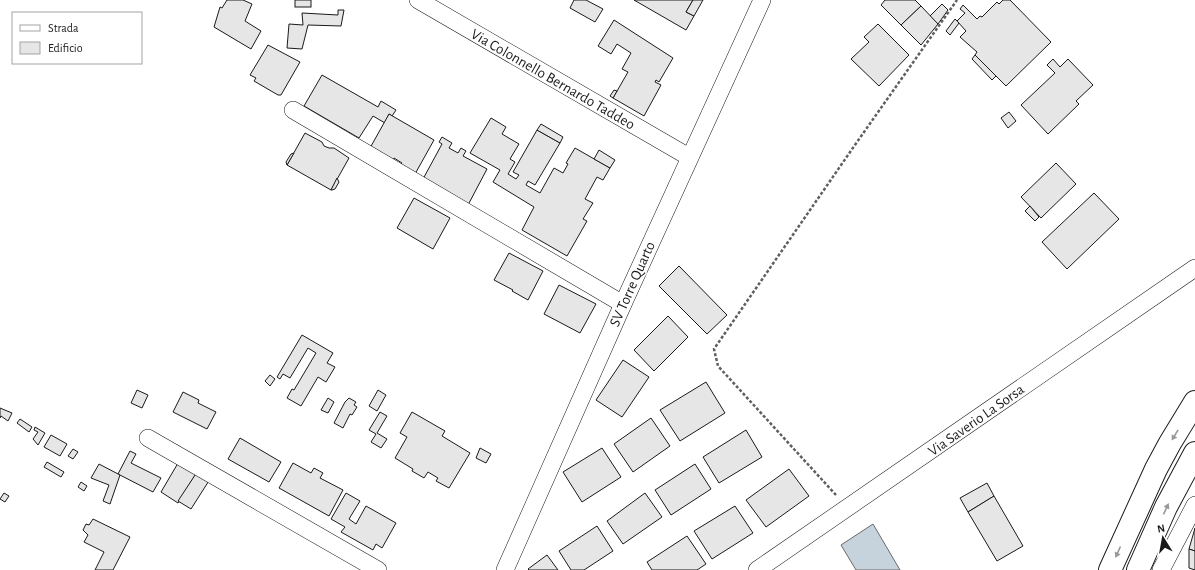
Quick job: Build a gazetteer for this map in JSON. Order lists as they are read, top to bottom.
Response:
{
  "streets": {
    "street": ["Via Colonnello Bernardo Taddeo", "SV Torre Quarto", "Via Saverio La Sorsa"]
  },
  "crossings": [
    ["Via Colonnello Bernardo Taddeo", "SV Torre Quarto"]
  ],
  "legend": ["Strada", "Edificio"],
  "north": "top"
}
